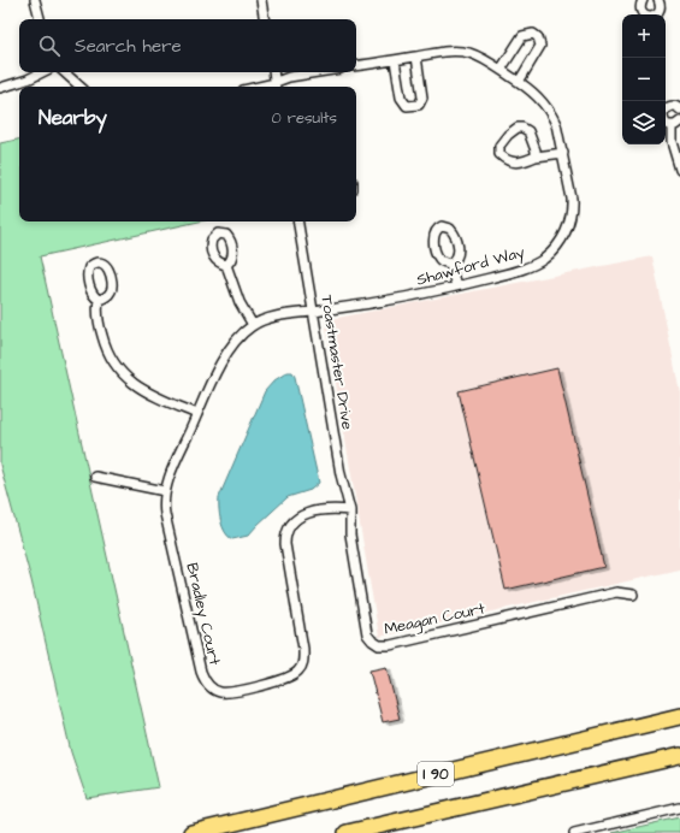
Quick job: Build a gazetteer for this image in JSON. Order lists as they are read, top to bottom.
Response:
{
  "streets": {
    "highway": ["I 90"],
    "street": [
      "Shawford Way",
      "Toastmaster Drive",
      "Bradley Court",
      "Meagan Court"
    ]
  },
  "crossings": [
    ["Shawford Way", "Toastmaster Drive"],
    ["Shawford Way", "Bradley Court"],
    ["Toastmaster Drive", "Bradley Court"],
    ["Toastmaster Drive", "Meagan Court"],
    ["Bradley Court", "Meagan Court"]
  ],
  "page": {
    "map_buttons": ["+", "−"],
    "search": "Search here",
    "heading": ["Nearby", "0 results"]
  }
}
